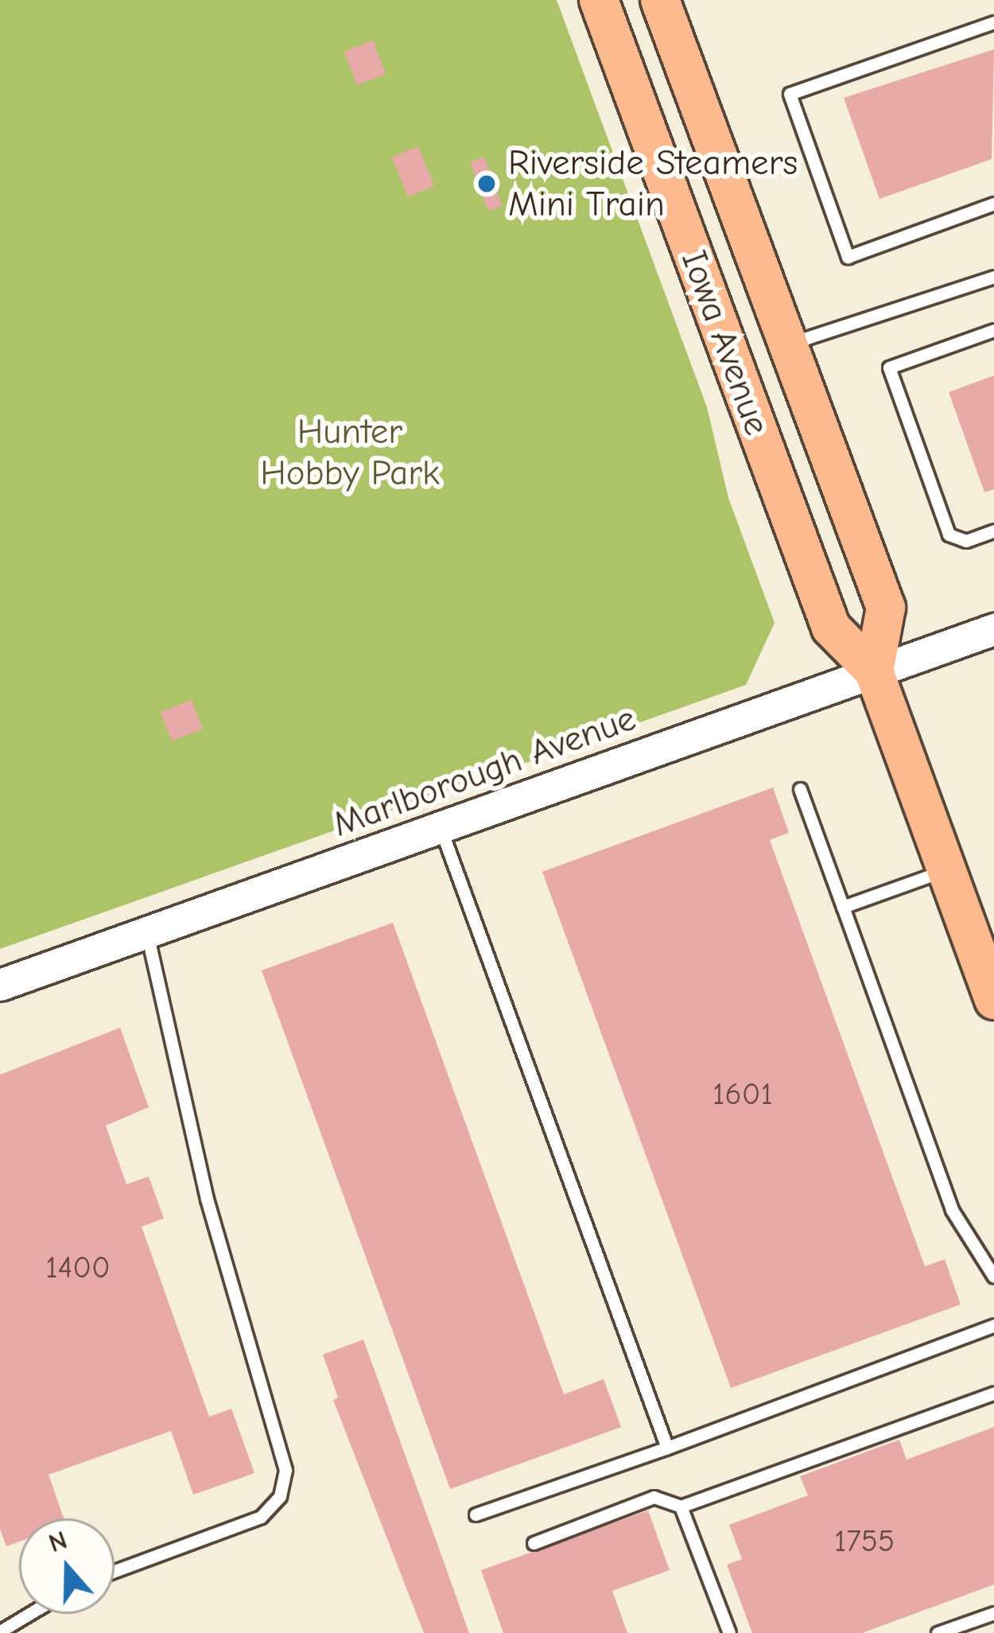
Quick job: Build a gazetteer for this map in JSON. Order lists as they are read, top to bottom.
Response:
{
  "streets": {
    "main road": ["Iowa Avenue"],
    "street": ["Marlborough Avenue"]
  },
  "crossings": [
    ["Iowa Avenue", "Marlborough Avenue"]
  ],
  "parks": ["Hunter Hobby Park"],
  "places": ["Riverside Steamers Mini Train"],
  "house_numbers": ["1601", "1400", "1755"],
  "north": "top"
}
